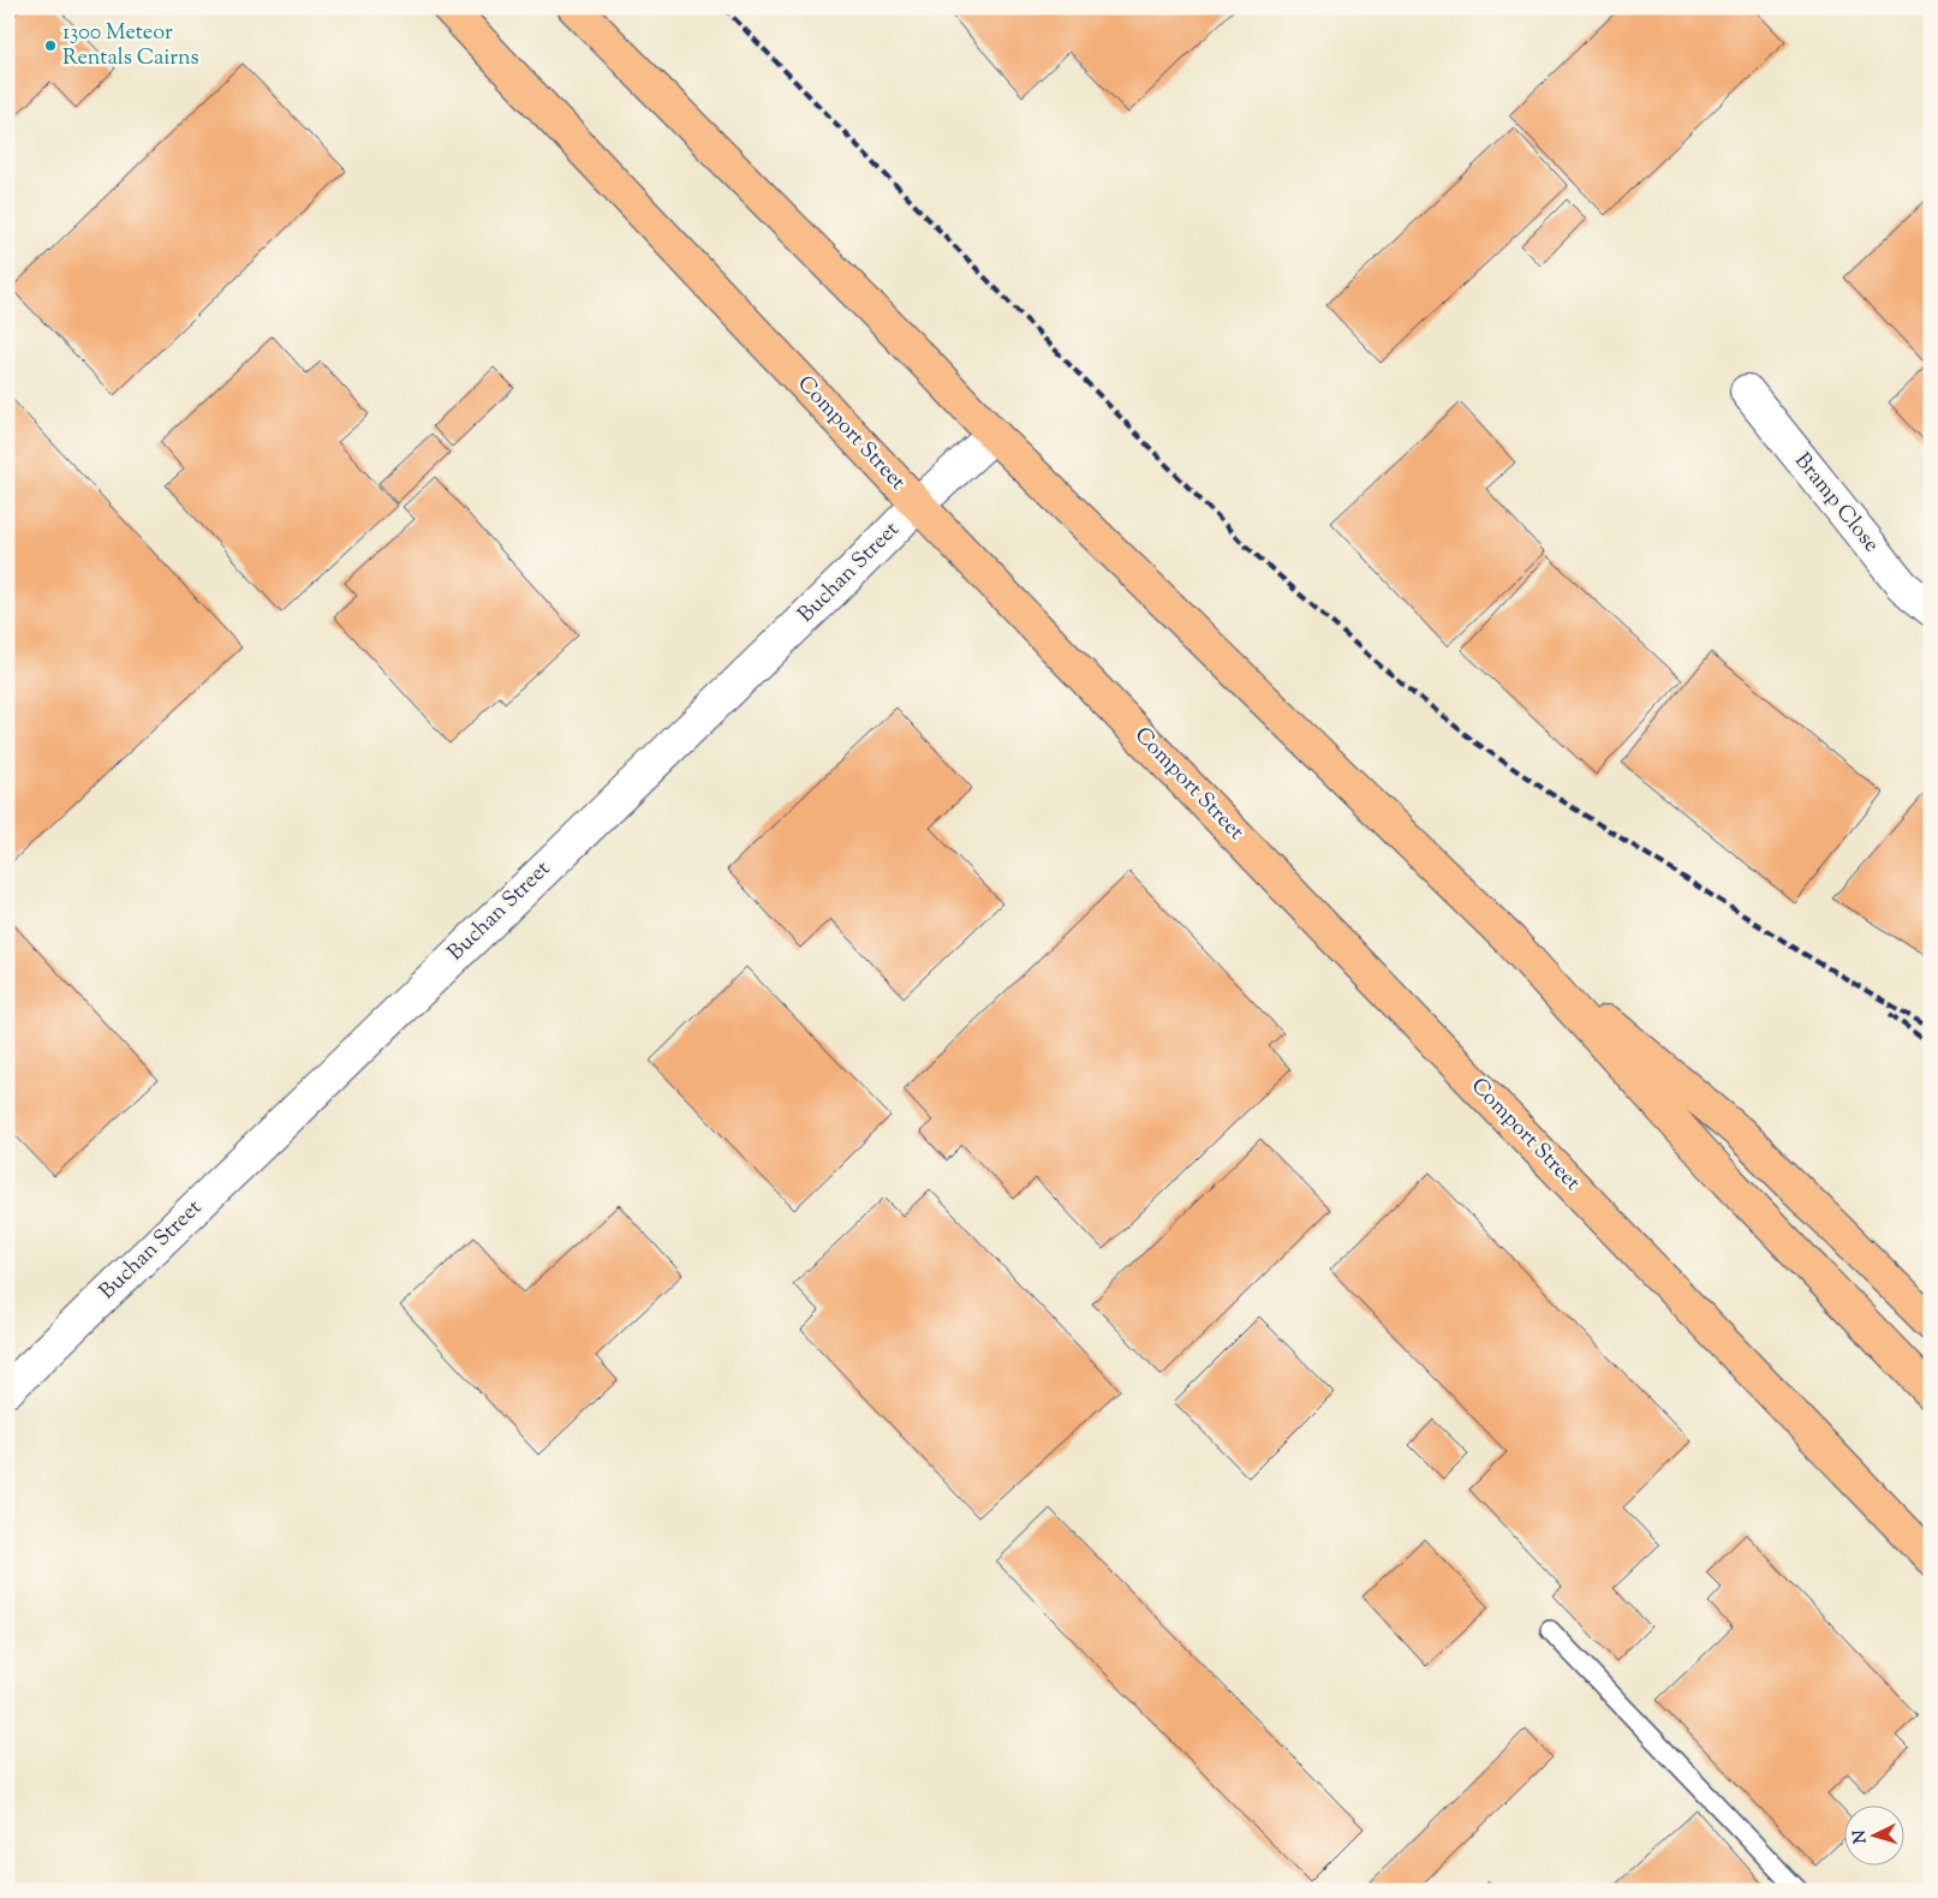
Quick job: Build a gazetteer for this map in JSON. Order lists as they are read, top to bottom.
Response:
{
  "streets": {
    "highway": ["Comport Street"],
    "street": ["Bramp Close", "Buchan Street"]
  },
  "crossings": [
    ["Comport Street", "Buchan Street"]
  ],
  "places": ["1300 Meteor Rentals Cairns"],
  "north": "left"
}
